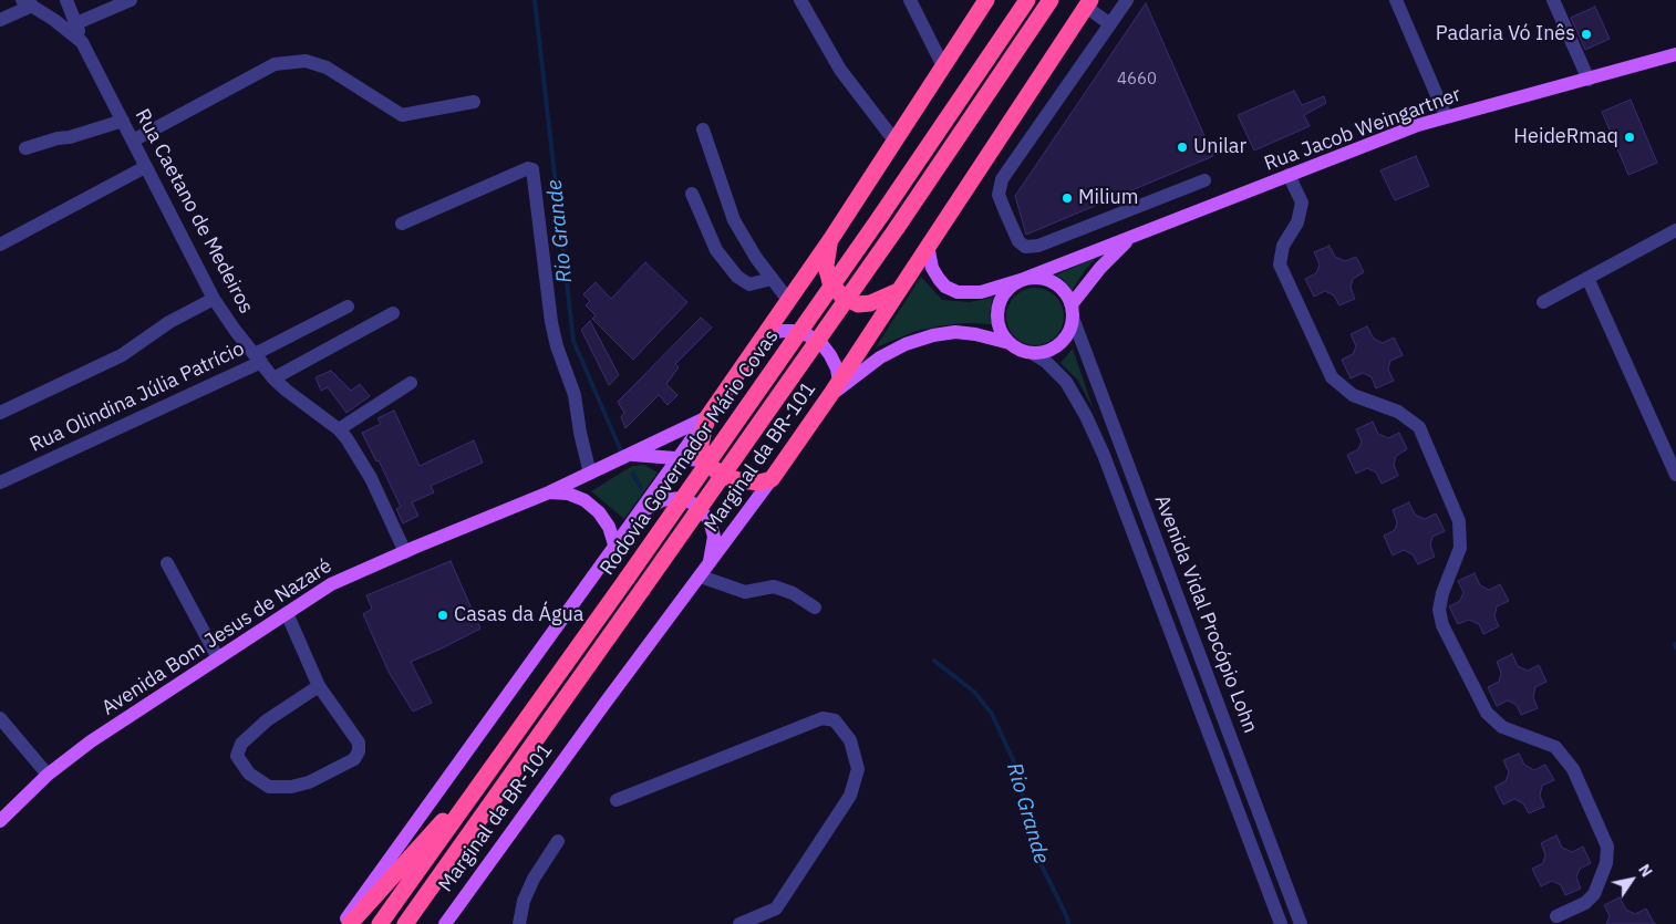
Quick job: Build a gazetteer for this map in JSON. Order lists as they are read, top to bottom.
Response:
{
  "streets": {
    "highway": ["Rodovia Governador Mário Covas", "Marginal da BR-101"],
    "main road": ["Rua Jacob Weingartner", "Avenida Bom Jesus de Nazaré"],
    "street": ["Rua Caetano de Medeiros", "Rua Olindina Júlia Patrício", "Avenida Vidal Procópio Lohn"]
  },
  "crossings": [
    ["Rua Jacob Weingartner", "Marginal da BR-101"],
    ["Rua Jacob Weingartner", "Avenida Vidal Procópio Lohn"],
    ["Rua Caetano de Medeiros", "Rua Olindina Júlia Patrício"],
    ["Rua Caetano de Medeiros", "Avenida Bom Jesus de Nazaré"]
  ],
  "water": ["Rio Grande"],
  "places": [
    "Padaria Vó Inês",
    "HeideRmaq",
    "Unilar",
    "Milium",
    "Casas da Água"
  ],
  "house_numbers": ["4660"],
  "north": "top right"
}
